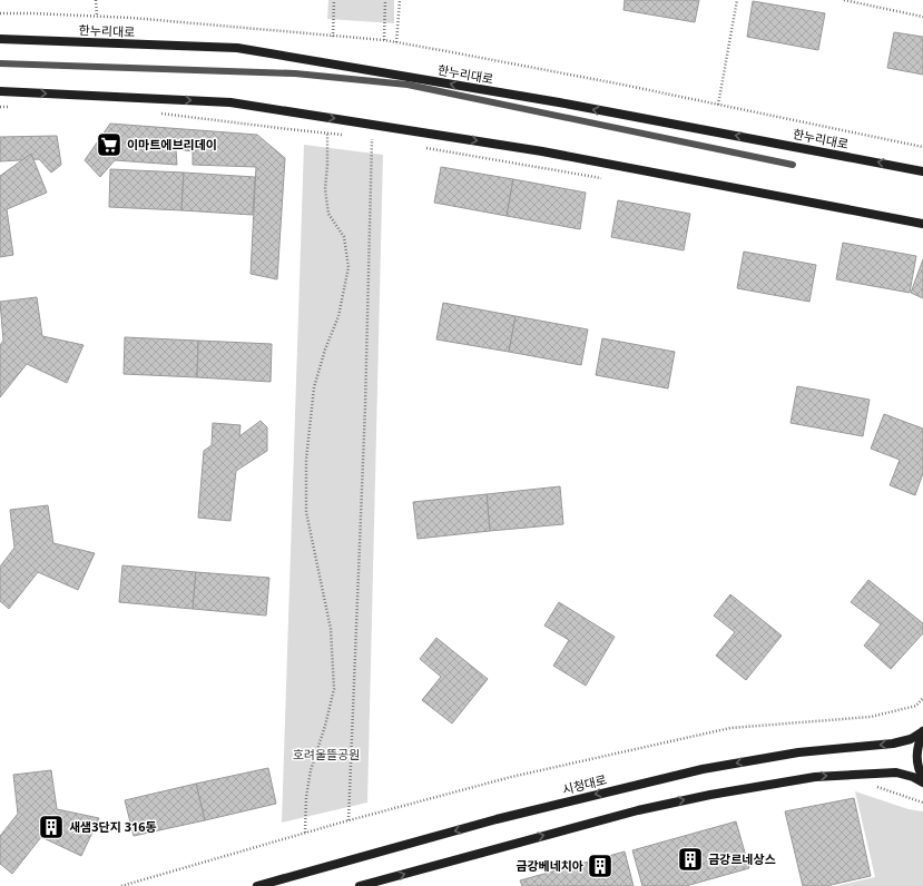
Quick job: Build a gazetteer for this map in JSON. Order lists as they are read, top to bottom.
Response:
{
  "streets": {
    "street": ["한누리대로", "시청대로"]
  },
  "parks": ["호려울뜰공원"],
  "places": {
    "supermarket": ["이마트에브리데이"],
    "building": ["새샘3단지 316동", "금강르네상스", "금강베네치아"]
  }
}
